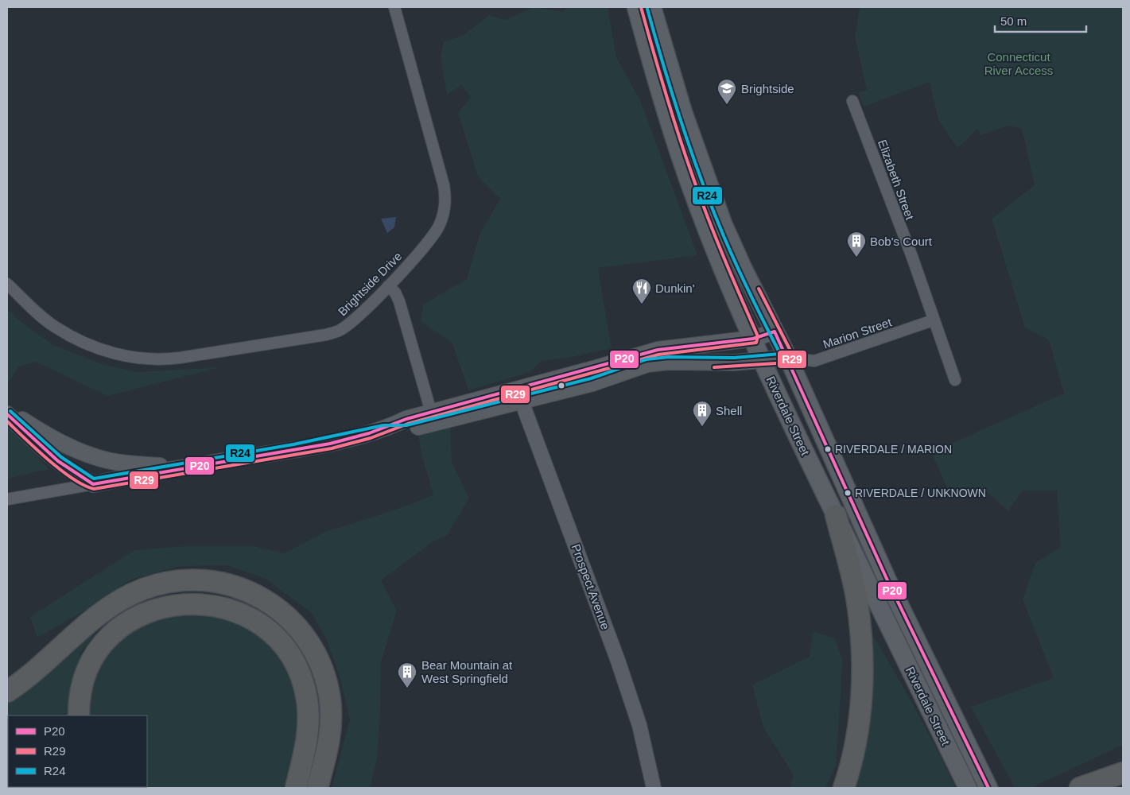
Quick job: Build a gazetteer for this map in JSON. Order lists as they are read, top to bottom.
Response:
{
  "streets": {
    "main road": ["Riverdale Street"],
    "street": [
      "Elizabeth Street",
      "Brightside Drive",
      "Marion Street",
      "Prospect Avenue"
    ]
  },
  "crossings": [
    ["Elizabeth Street", "Marion Street"],
    ["Marion Street", "Riverdale Street"]
  ],
  "parks": ["Connecticut River Access"],
  "places": {
    "school or university": ["Brightside"],
    "building": ["Bob's Court", "Shell", "Bear Mountain at West Springfield"],
    "restaurant": ["Dunkin'"],
    "other": ["RIVERDALE / MARION", "RIVERDALE / UNKNOWN"]
  },
  "lines": ["transit line R29", "transit line R24", "transit line P20"],
  "legend": ["P20", "R29", "R24"],
  "scale_bar": "50 m"
}
